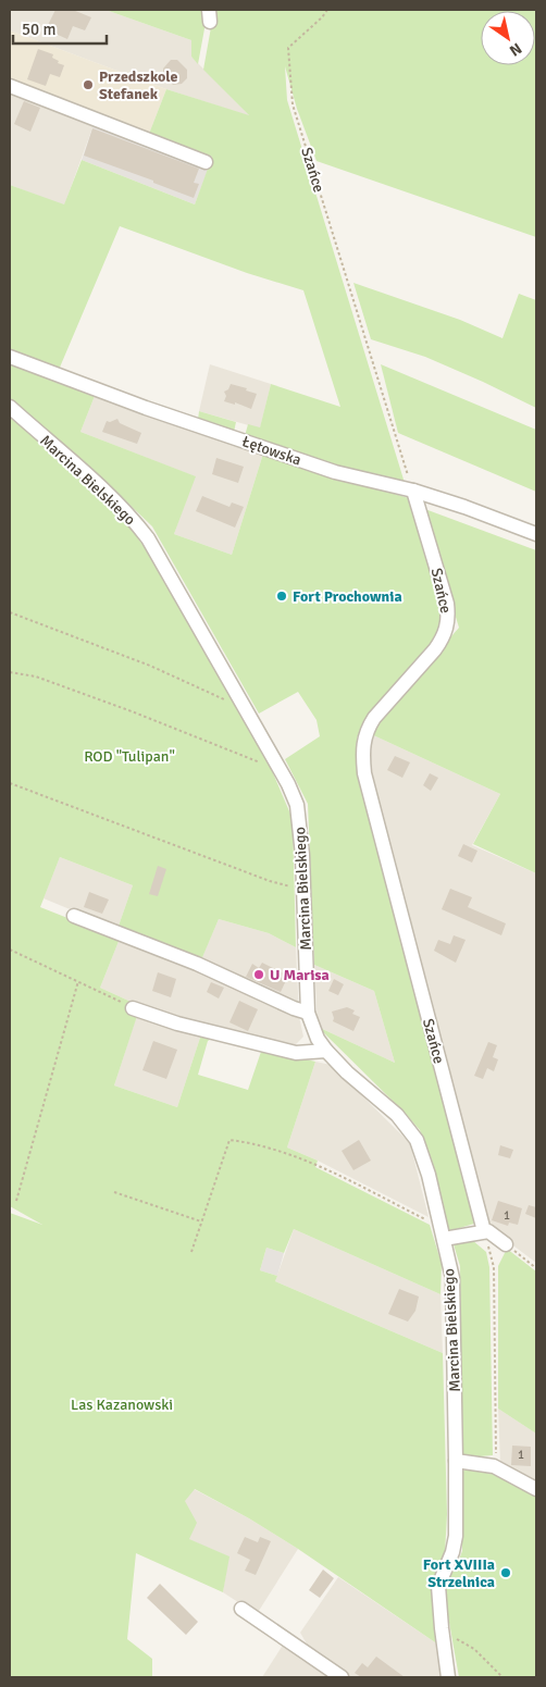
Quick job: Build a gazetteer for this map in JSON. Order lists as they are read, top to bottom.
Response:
{
  "streets": {
    "street": ["Szańce", "Łętowska", "Marcina Bielskiego"]
  },
  "crossings": [
    ["Szańce", "Łętowska"]
  ],
  "parks": ["ROD \"Tulipan\"", "Las Kazanowski"],
  "places": [
    "Przedszkole Stefanek",
    "Fort Prochownia",
    "U Marisa",
    "Fort XVIIIa Strzelnica"
  ],
  "house_numbers": ["1", "1"],
  "scale_bar": "50 m",
  "north": "bottom right"
}
